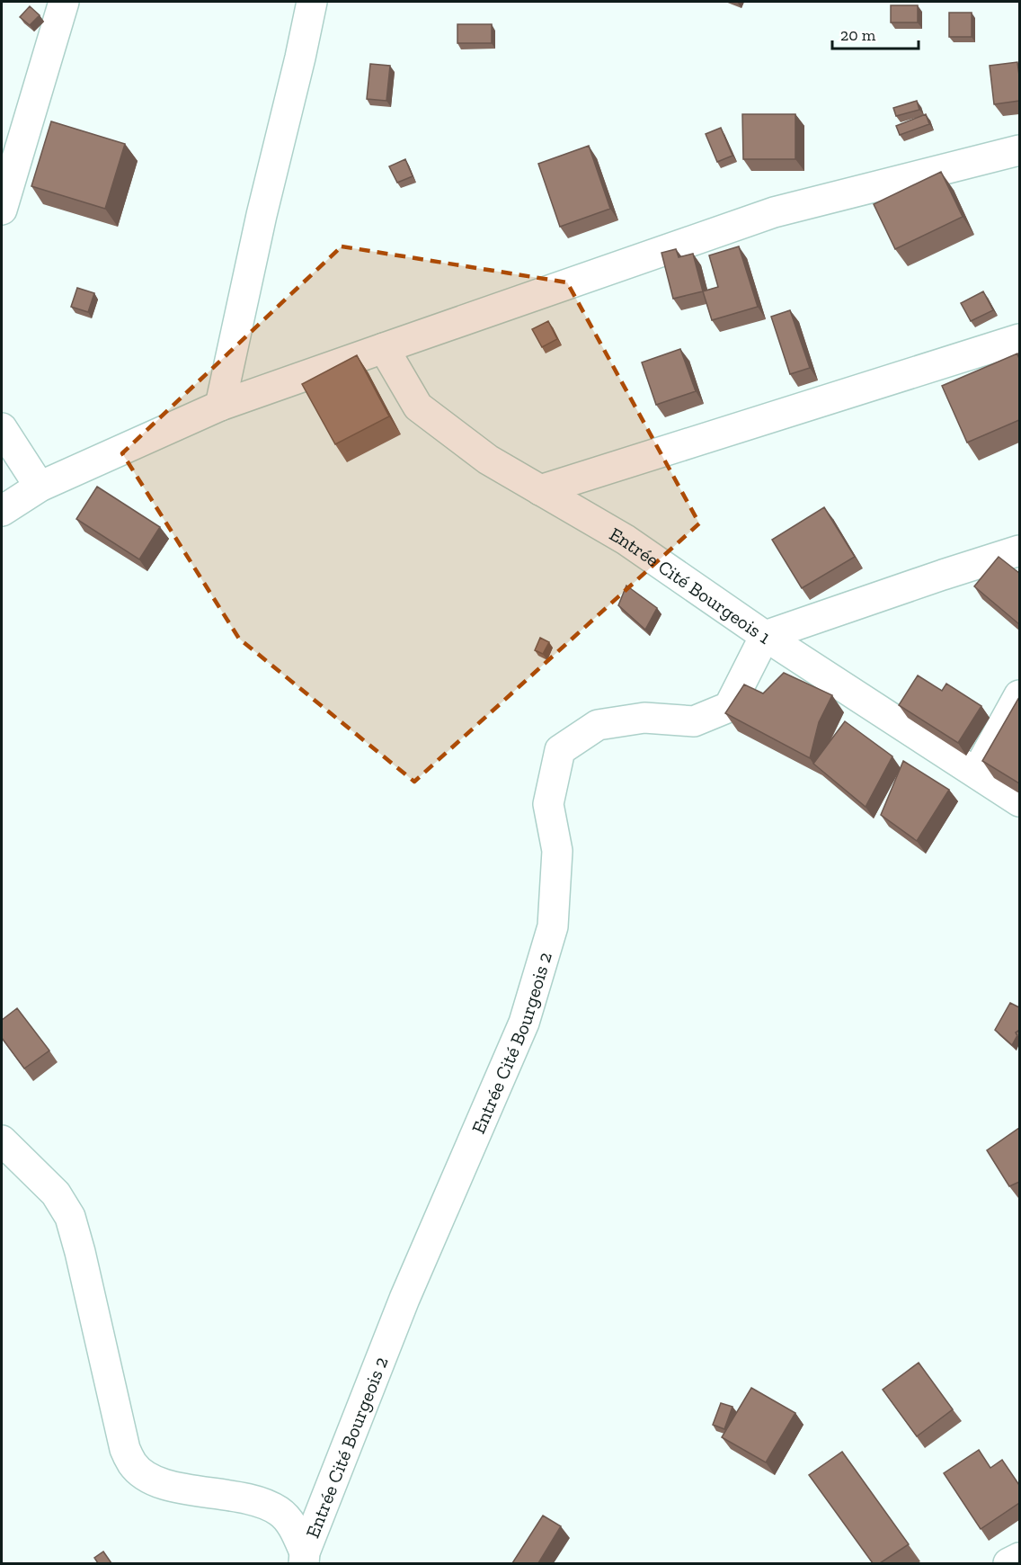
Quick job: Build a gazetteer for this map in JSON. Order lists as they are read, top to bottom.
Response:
{
  "streets": {
    "street": ["Entrée Cité Bourgeois 1", "Entrée Cité Bourgeois 2"]
  },
  "crossings": [
    ["Entrée Cité Bourgeois 1", "Entrée Cité Bourgeois 2"]
  ],
  "scale_bar": "20 m"
}
